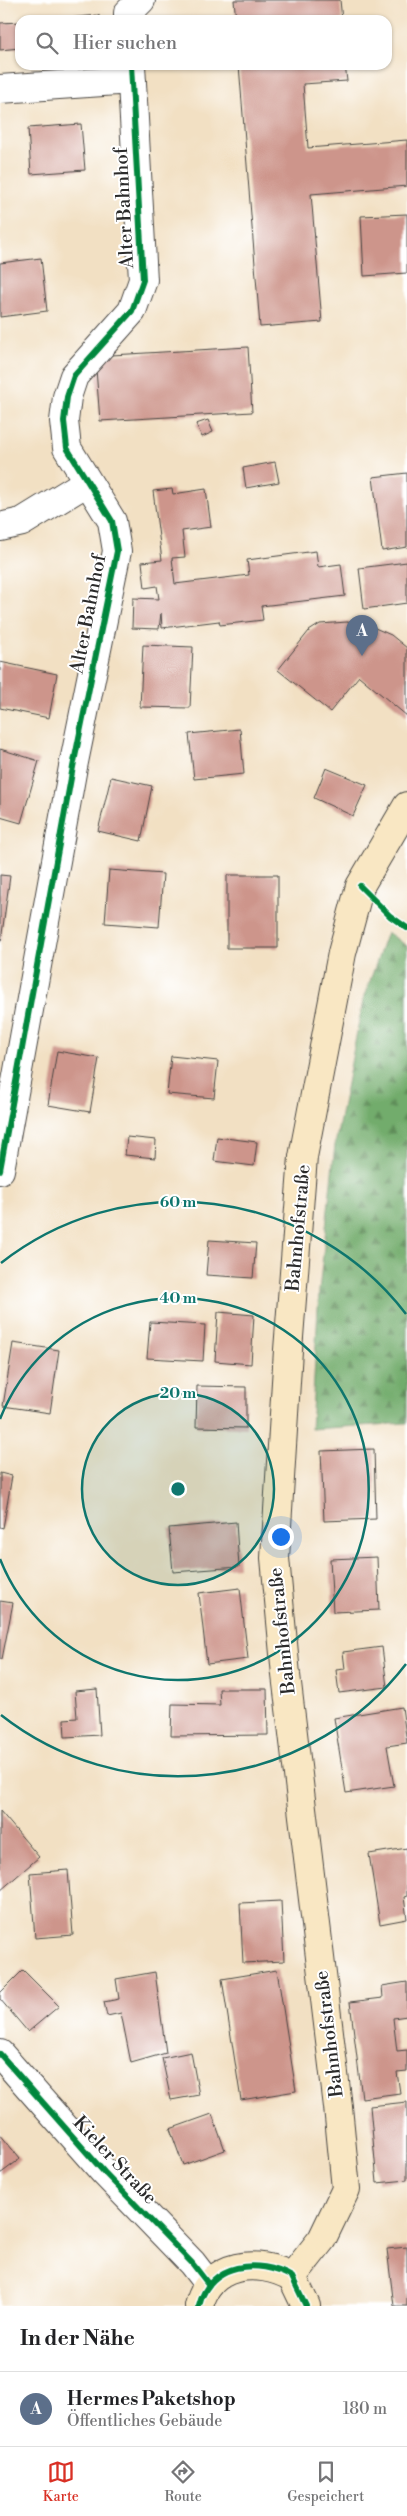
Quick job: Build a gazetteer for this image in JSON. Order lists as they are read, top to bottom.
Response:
{
  "streets": {
    "main road": ["Bahnhofstraße"],
    "street": ["Alter Bahnhof", "Kieler Straße"]
  },
  "page": {
    "search": "Hier suchen",
    "pins": "A",
    "heading": "In der Nähe",
    "list": [
      {
        "mark": "A",
        "name": "Hermes Paketshop",
        "note": "Öffentliches Gebäude",
        "value": "180 m"
      }
    ],
    "nav": ["Karte", "Route", "Gespeichert"]
  },
  "rings": ["60 m", "40 m", "20 m"]
}
